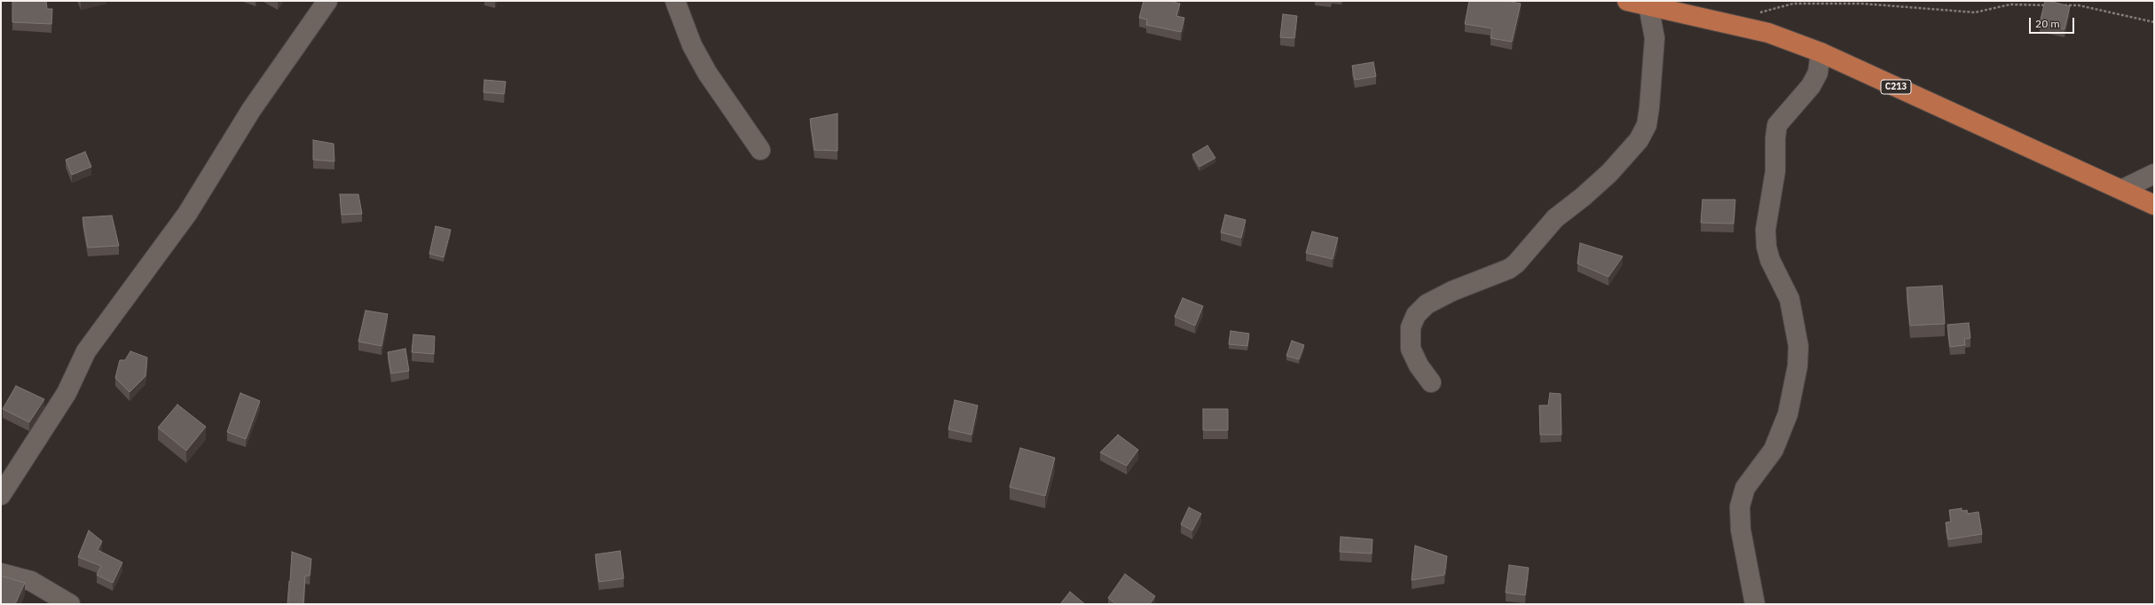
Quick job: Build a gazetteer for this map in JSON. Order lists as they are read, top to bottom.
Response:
{
  "streets": {
    "main road": ["C213"]
  },
  "scale_bar": "20 m"
}
